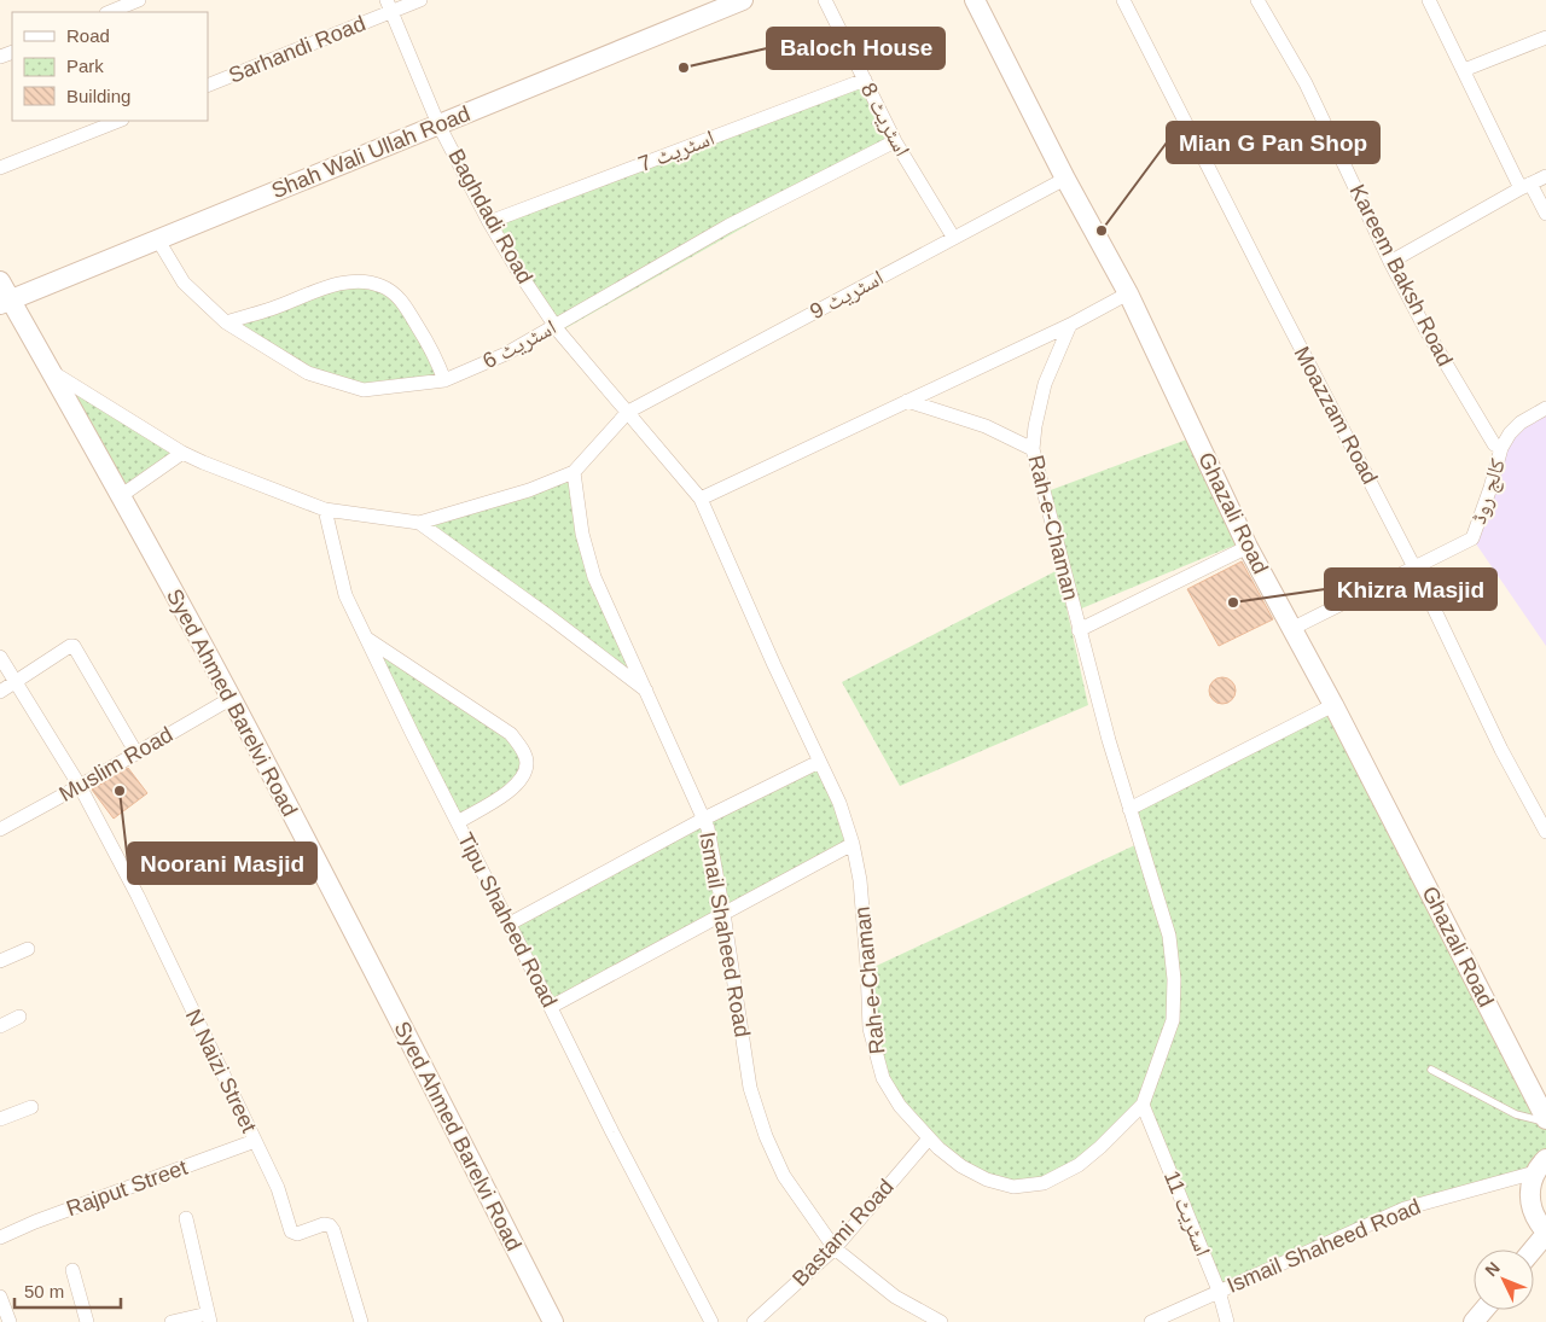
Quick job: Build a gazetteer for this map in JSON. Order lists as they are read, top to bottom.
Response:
{
  "streets": {
    "main road": ["Shah Wali Ullah Road", "Ghazali Road", "Syed Ahmed Barelvi Road"],
    "street": [
      "Sarhandi Road",
      "اسٹریٹ 8",
      "اسٹریٹ 7",
      "Baghdadi Road",
      "Kareem Baksh Road",
      "اسٹریٹ 9",
      "اسٹریٹ 6",
      "Moazzam Road",
      "کالج روڈ",
      "Rah-e-Chaman",
      "Muslim Road",
      "Tipu Shaheed Road",
      "Ismail Shaheed Road",
      "N Naizi Street",
      "Rajput Street",
      "اسٹریٹ 11",
      "Bastami Road"
    ]
  },
  "crossings": [
    ["Sarhandi Road", "Baghdadi Road"],
    ["اسٹریٹ 8", "اسٹریٹ 7"],
    ["اسٹریٹ 8", "اسٹریٹ 9"],
    ["اسٹریٹ 8", "اسٹریٹ 6"],
    ["اسٹریٹ 7", "Baghdadi Road"],
    ["Shah Wali Ullah Road", "Baghdadi Road"],
    ["Shah Wali Ullah Road", "اسٹریٹ 6"],
    ["Shah Wali Ullah Road", "Syed Ahmed Barelvi Road"],
    ["Baghdadi Road", "اسٹریٹ 9"],
    ["Baghdadi Road", "اسٹریٹ 6"],
    ["Baghdadi Road", "Rah-e-Chaman"],
    ["Kareem Baksh Road", "کالج روڈ"],
    ["اسٹریٹ 9", "Ghazali Road"],
    ["اسٹریٹ 9", "Rah-e-Chaman"],
    ["Moazzam Road", "کالج روڈ"],
    ["کالج روڈ", "Ghazali Road"],
    ["Rah-e-Chaman", "اسٹریٹ 11"],
    ["Rah-e-Chaman", "Bastami Road"],
    ["Syed Ahmed Barelvi Road", "Muslim Road"],
    ["Muslim Road", "N Naizi Street"],
    ["Ismail Shaheed Road", "اسٹریٹ 11"],
    ["Ismail Shaheed Road", "Bastami Road"],
    ["N Naizi Street", "Rajput Street"]
  ],
  "places": [
    "Baloch House",
    "Mian G Pan Shop",
    "Khizra Masjid",
    "Noorani Masjid"
  ],
  "legend": ["Road", "Park", "Building"],
  "scale_bar": "50 m",
  "north": "top left"
}
